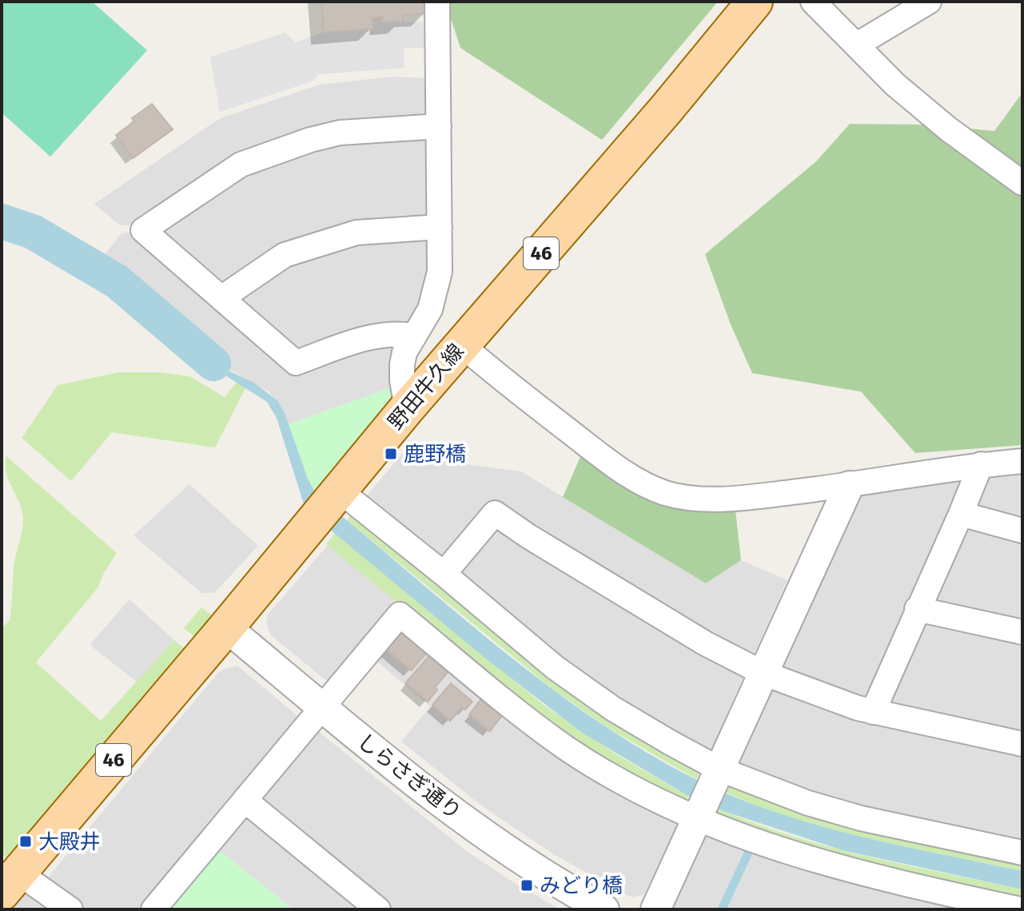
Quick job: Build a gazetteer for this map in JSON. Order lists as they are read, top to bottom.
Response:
{
  "streets": {
    "main road": ["46", "野田牛久線"],
    "street": ["しらさぎ通り"]
  },
  "crossings": [
    ["野田牛久線", "しらさぎ通り"]
  ],
  "places": {
    "transit": ["鹿野橋", "大殿井", "みどり橋"]
  }
}
